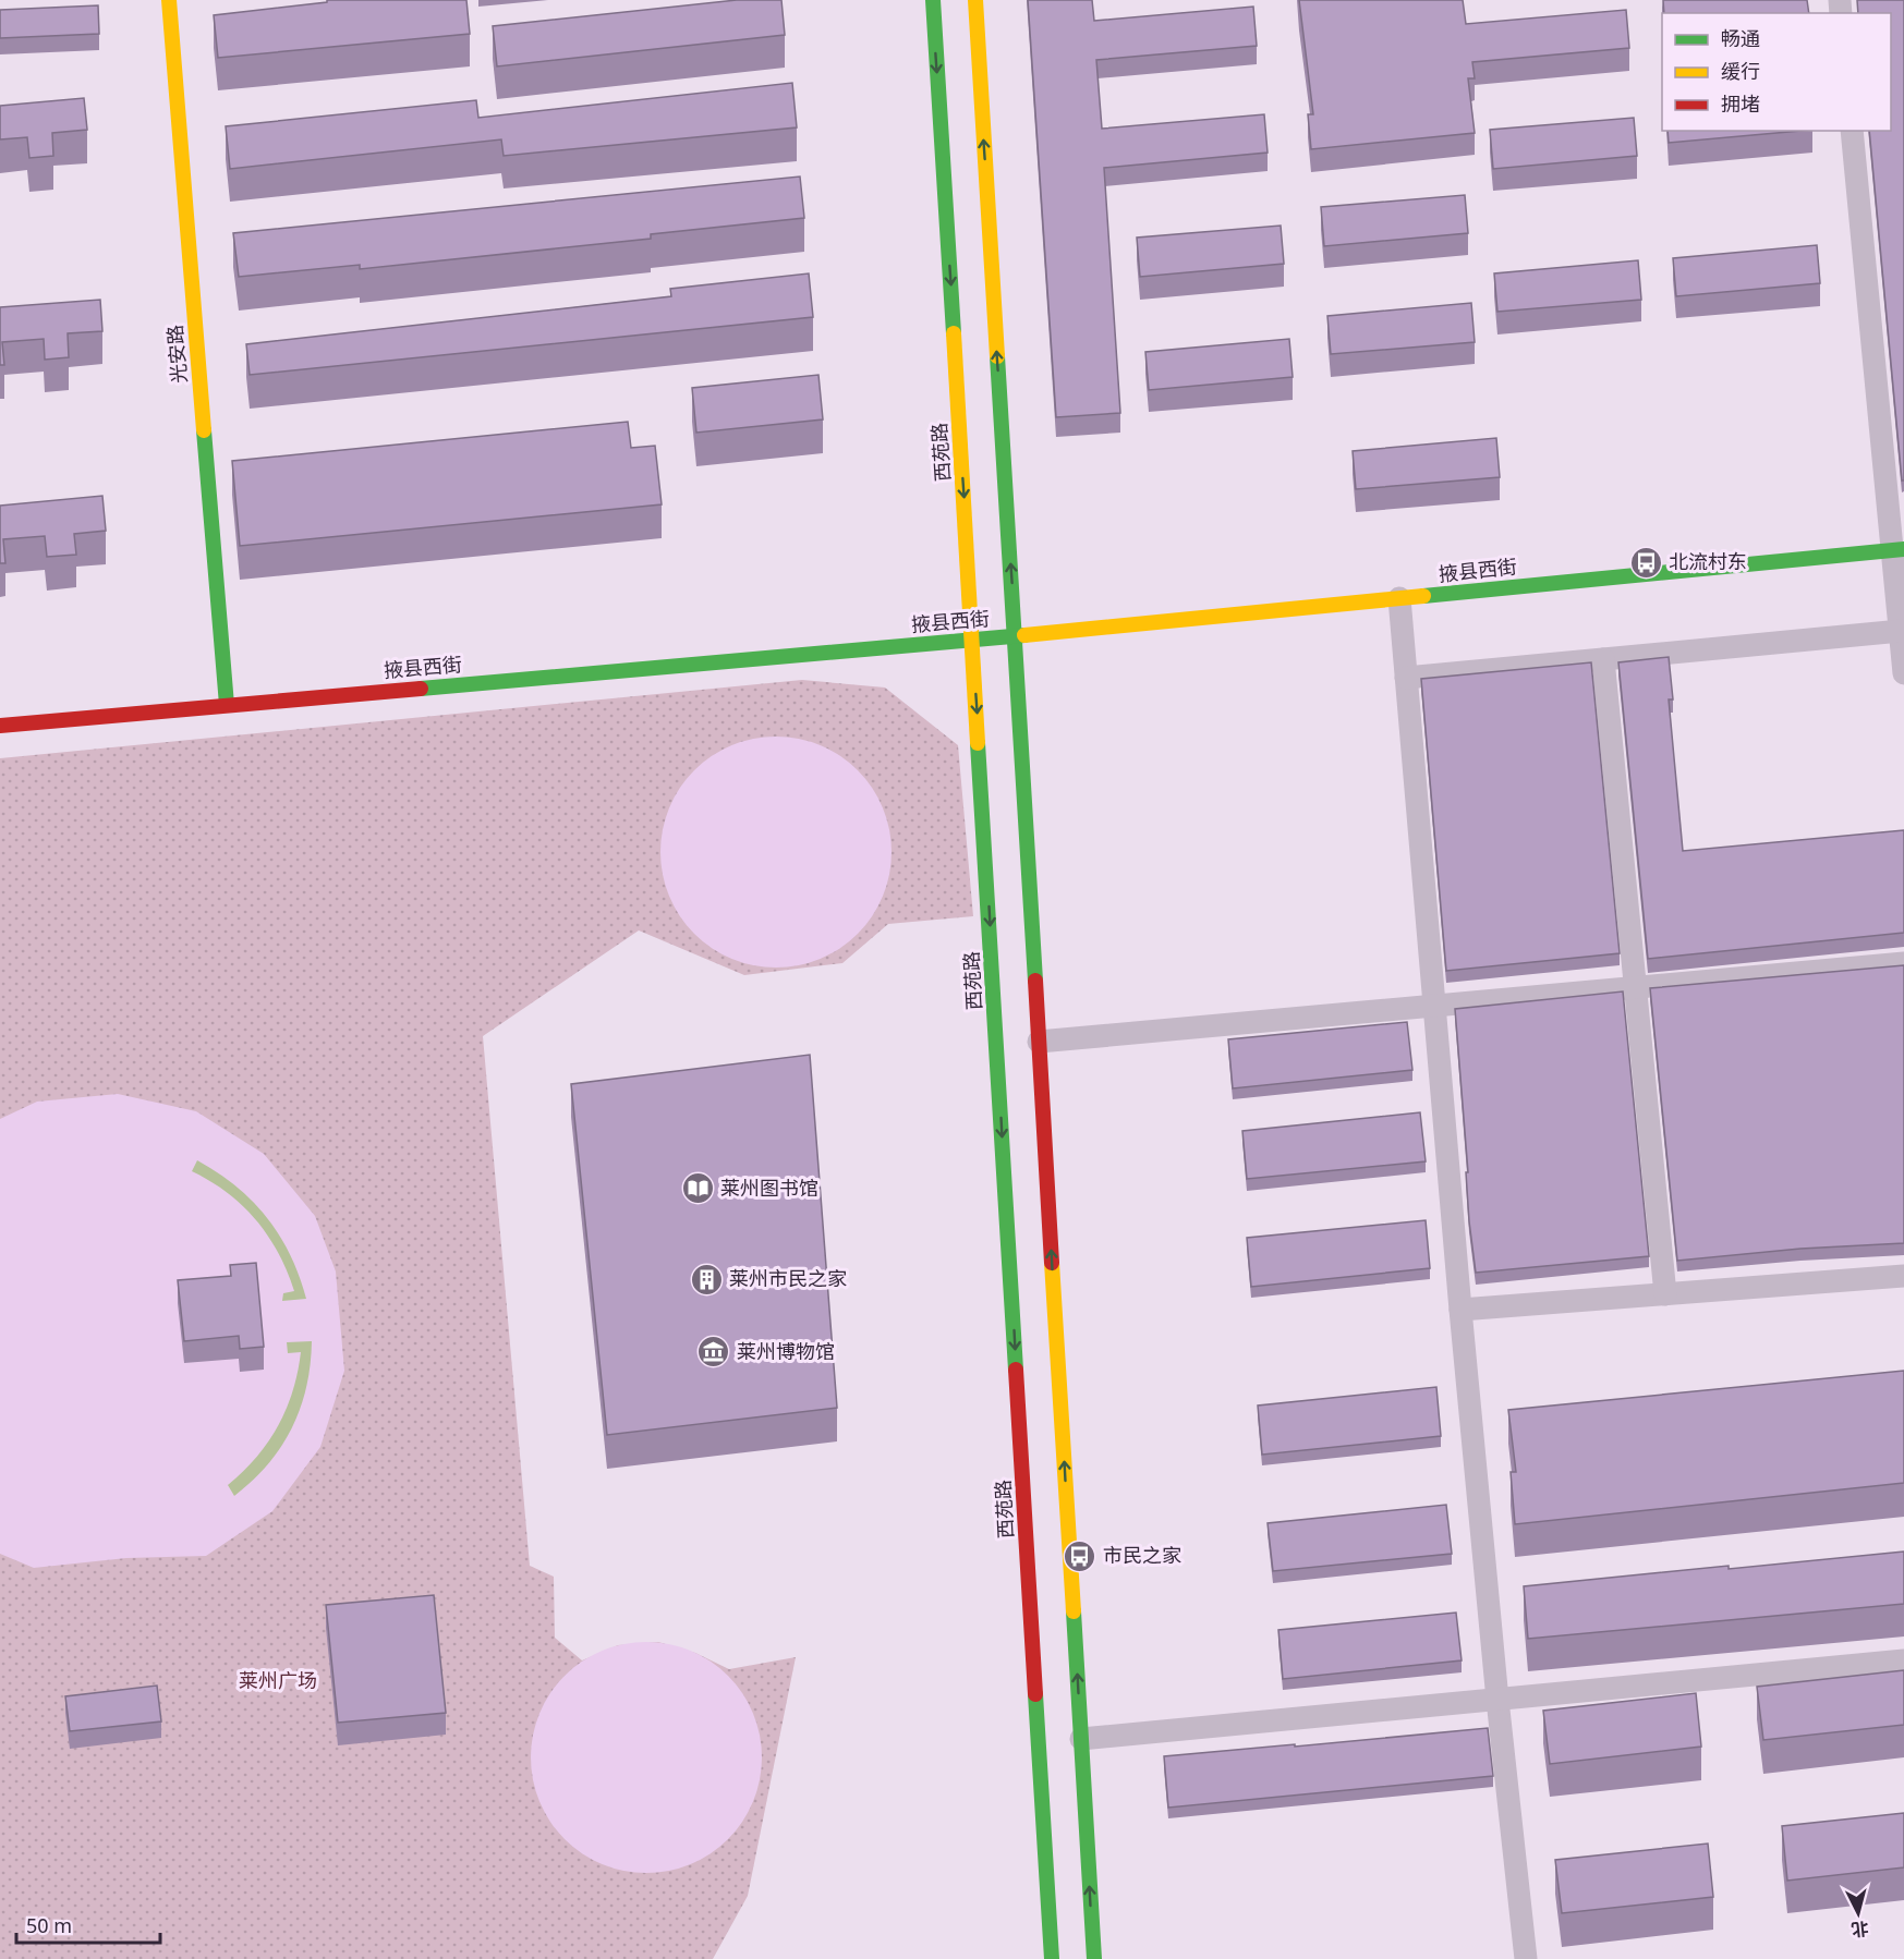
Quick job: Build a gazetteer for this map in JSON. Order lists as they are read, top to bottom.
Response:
{
  "streets": {
    "main road": ["光安路", "西苑路", "掖县西街"]
  },
  "crossings": [
    ["光安路", "掖县西街"],
    ["西苑路", "掖县西街"]
  ],
  "parks": ["莱州广场"],
  "places": {
    "bus stop": ["北流村东", "市民之家"],
    "library": ["莱州图书馆"],
    "building": ["莱州市民之家"],
    "museum": ["莱州博物馆"]
  },
  "legend": ["畅通", "缓行", "拥堵"],
  "scale_bar": "50 m",
  "north": "bottom"
}
